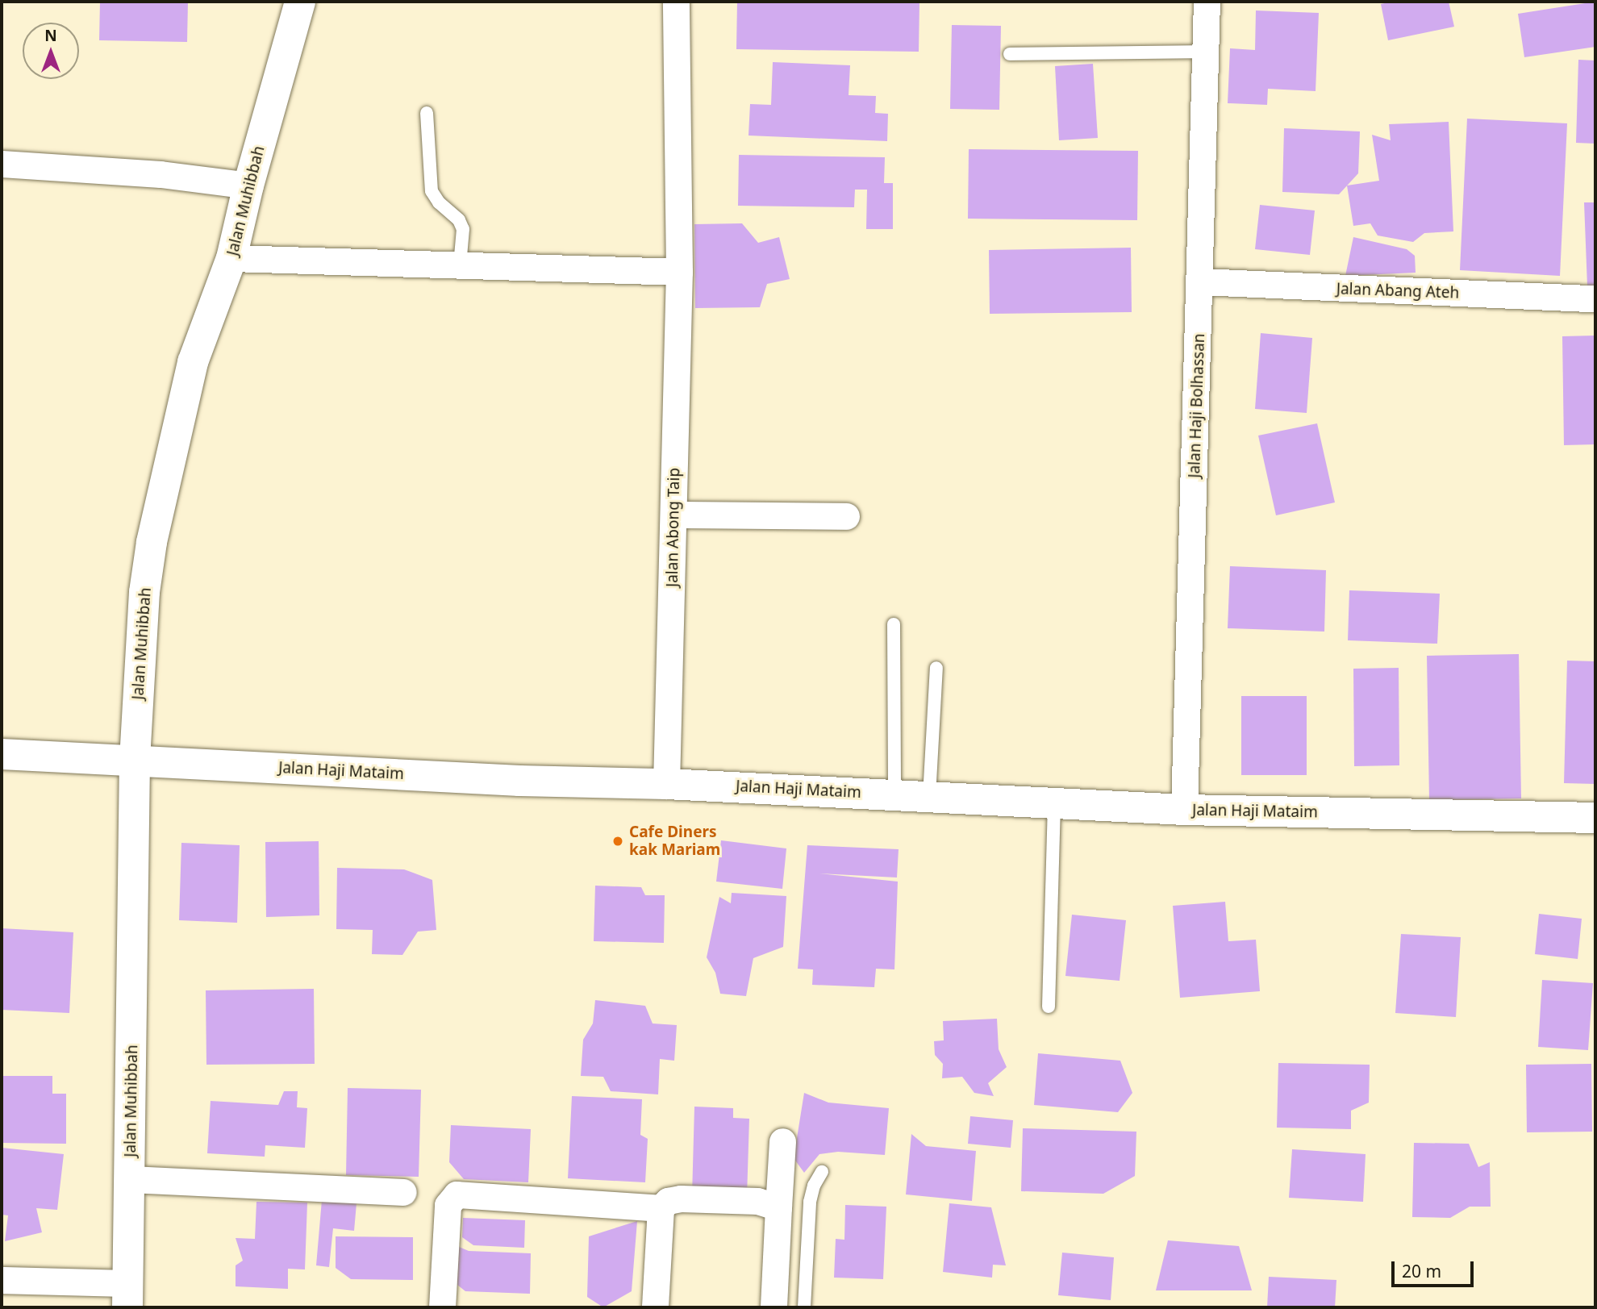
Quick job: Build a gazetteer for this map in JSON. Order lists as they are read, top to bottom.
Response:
{
  "streets": {
    "street": [
      "Jalan Muhibbah",
      "Jalan Abang Ateh",
      "Jalan Haji Bolhassan",
      "Jalan Abong Taip",
      "Jalan Haji Mataim"
    ]
  },
  "crossings": [
    ["Jalan Muhibbah", "Jalan Haji Mataim"],
    ["Jalan Abang Ateh", "Jalan Haji Bolhassan"],
    ["Jalan Haji Bolhassan", "Jalan Haji Mataim"],
    ["Jalan Abong Taip", "Jalan Haji Mataim"]
  ],
  "places": ["Cafe Diners kak Mariam"],
  "scale_bar": "20 m",
  "north": "top"
}
